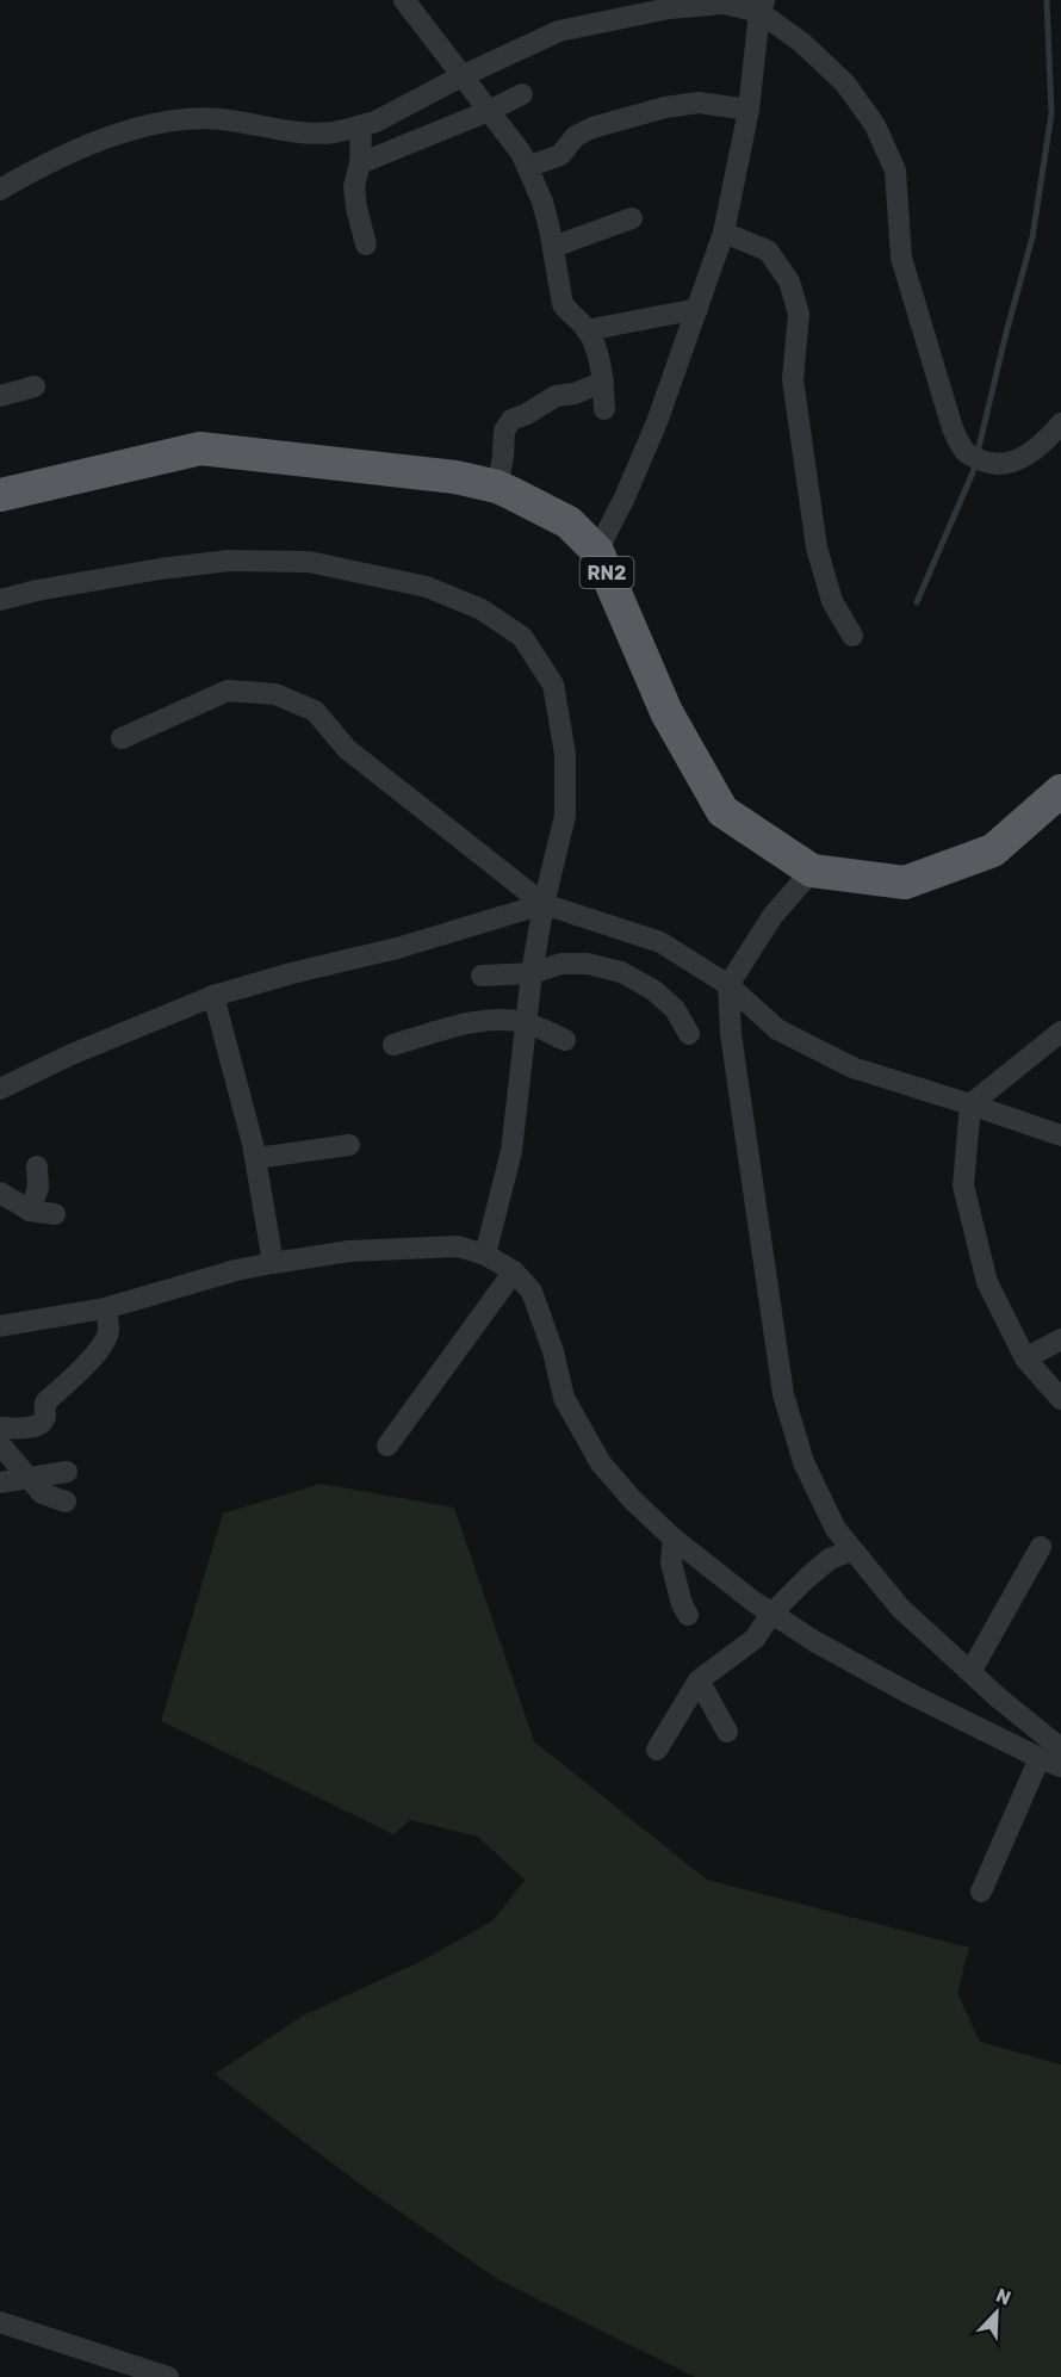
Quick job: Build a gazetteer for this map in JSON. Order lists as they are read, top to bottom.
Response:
{
  "streets": {
    "highway": ["RN2"]
  },
  "north": "top right"
}
